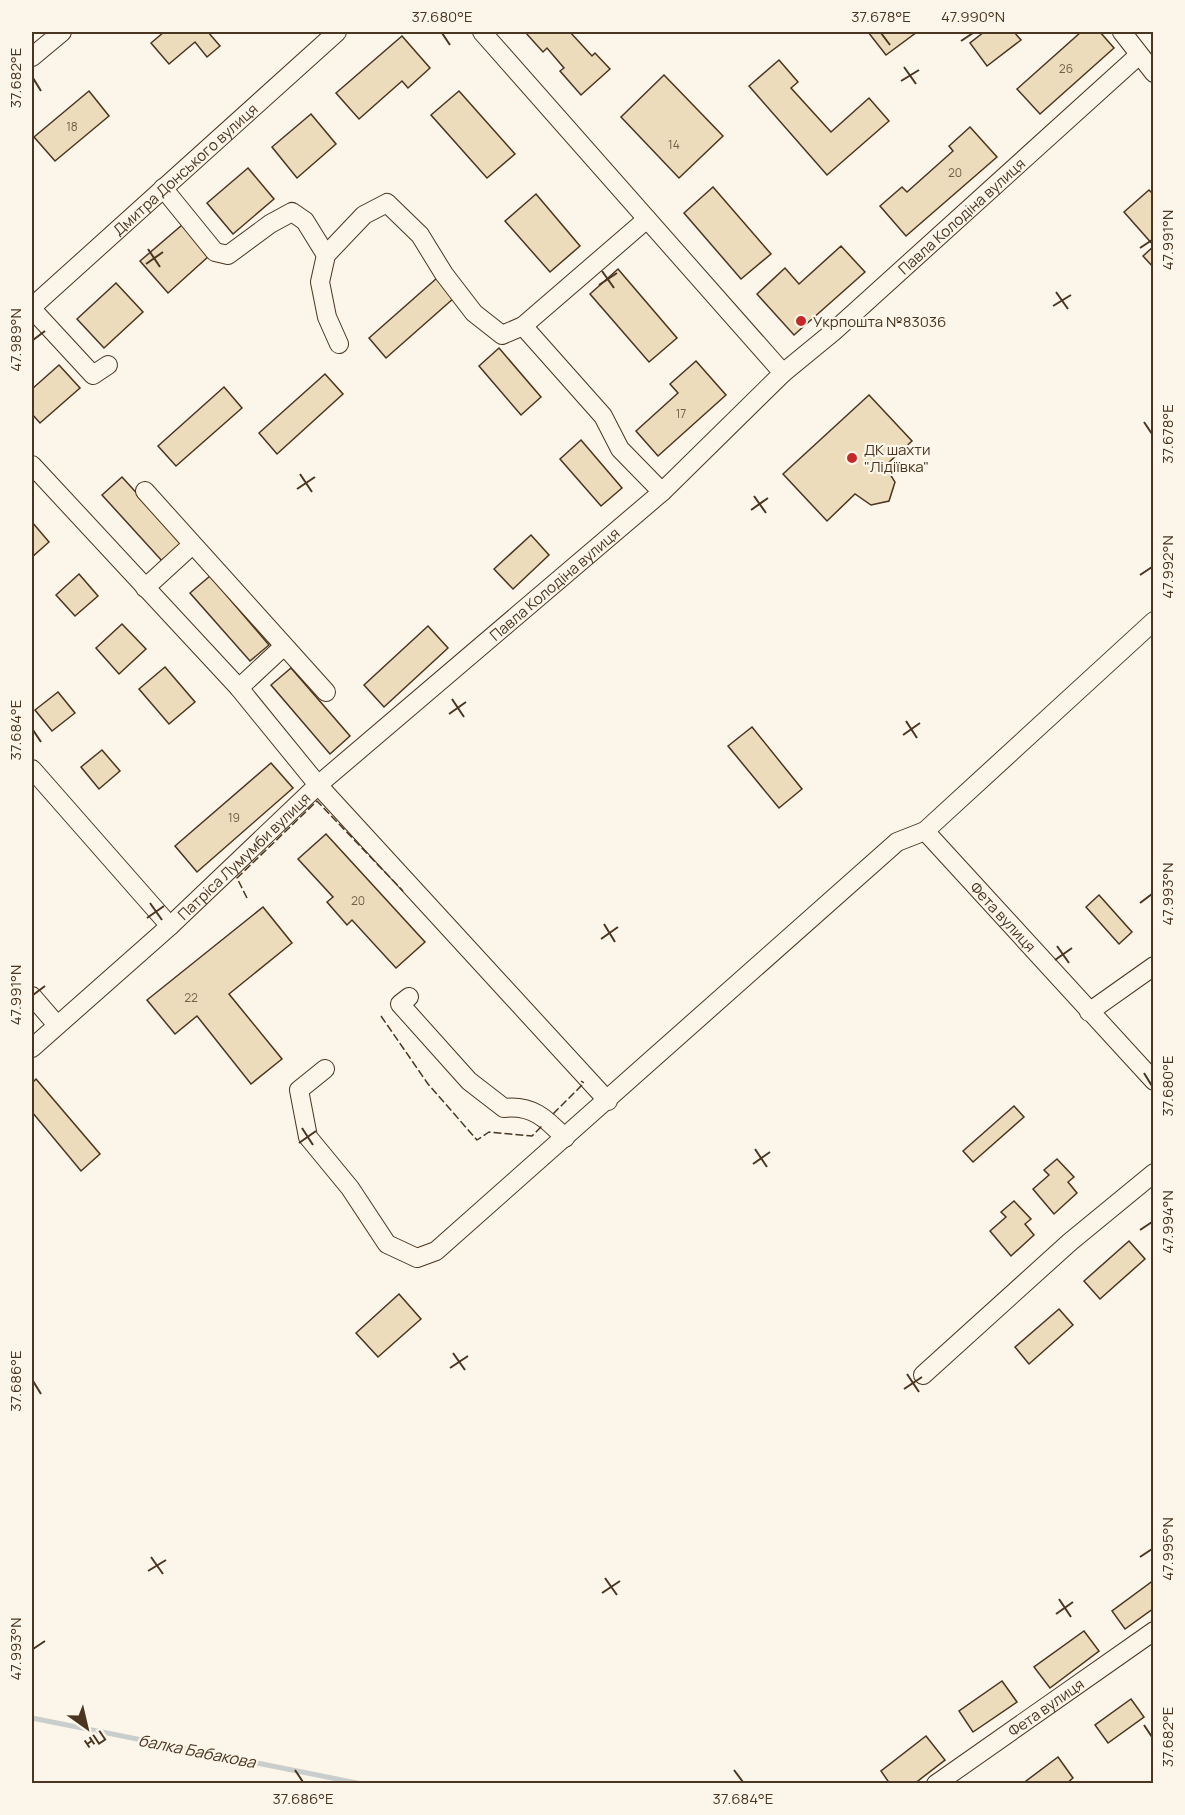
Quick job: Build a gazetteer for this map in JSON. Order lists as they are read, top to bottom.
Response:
{
  "streets": {
    "street": [
      "Дмитра Донського вулиця",
      "Павла Колодіна вулиця",
      "Патріса Лумумби вулиця",
      "Фета вулиця"
    ]
  },
  "crossings": [
    ["Павла Колодіна вулиця", "Патріса Лумумби вулиця"]
  ],
  "water": ["балка Бабакова"],
  "places": ["Укрпошта №83036", "ДК шахти \"Лідіївка\""],
  "house_numbers": [
    "26",
    "18",
    "14",
    "20",
    "17",
    "19",
    "20",
    "22"
  ],
  "north": "bottom right",
  "coordinates": [
    "37.680°E",
    "37.678°E",
    "47.990°N",
    "37.682°E",
    "47.991°N",
    "47.989°N",
    "47.992°N",
    "37.684°E",
    "47.993°N",
    "47.994°N",
    "37.686°E",
    "47.995°N"
  ]
}
